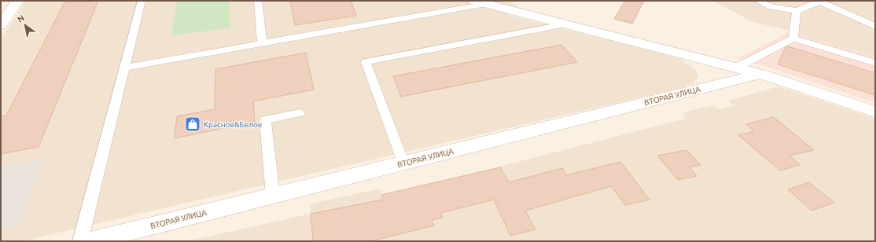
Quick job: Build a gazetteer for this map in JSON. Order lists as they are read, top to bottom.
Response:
{
  "streets": {
    "street": ["ВТОРАЯ УЛИЦА"]
  },
  "places": {
    "shop": ["Красное&Белое"]
  },
  "north": "top left"
}
